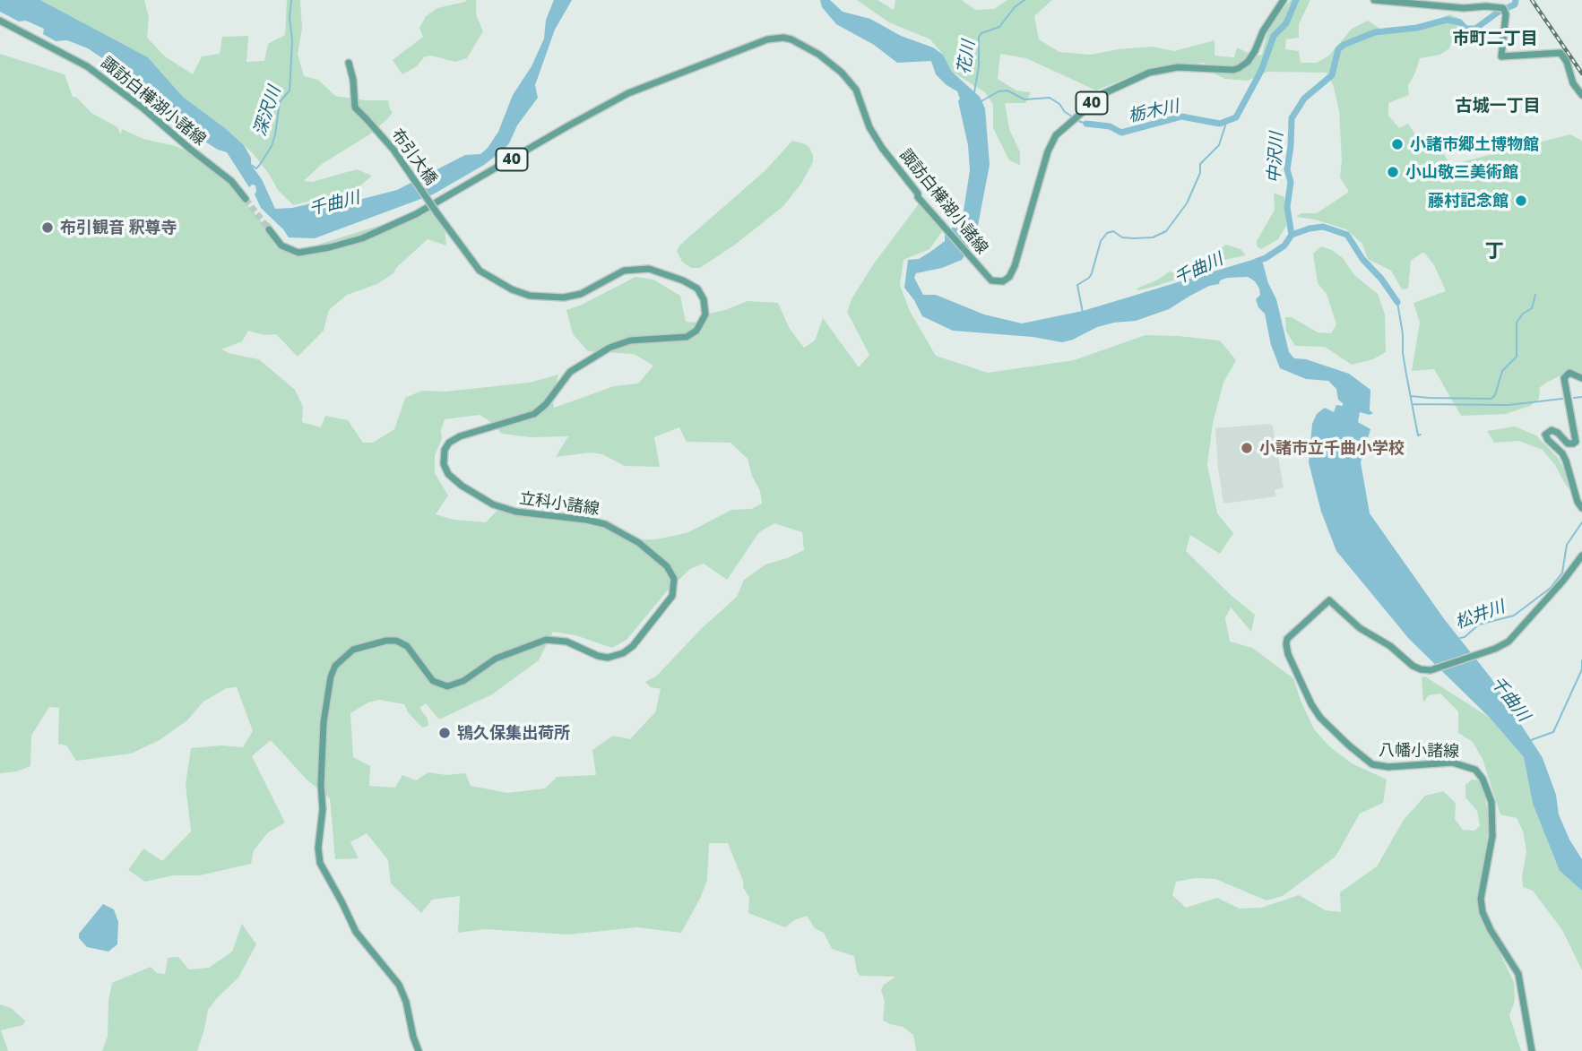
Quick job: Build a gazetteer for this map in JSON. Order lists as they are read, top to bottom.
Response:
{
  "streets": {
    "main road": [
      "諏訪白樺湖小諸線",
      "40",
      "布引大橋",
      "立科小諸線",
      "八幡小諸線"
    ]
  },
  "crossings": [
    ["布引大橋", "立科小諸線"]
  ],
  "districts": ["市町二丁目", "古城一丁目", "丁"],
  "water": [
    "花川",
    "深沢川",
    "栃木川",
    "中沢川",
    "千曲川",
    "松井川"
  ],
  "places": [
    "小諸市郷土博物館",
    "小山敬三美術館",
    "藤村記念館",
    "布引観音 釈尊寺",
    "小諸市立千曲小学校",
    "鴇久保集出荷所"
  ]
}
